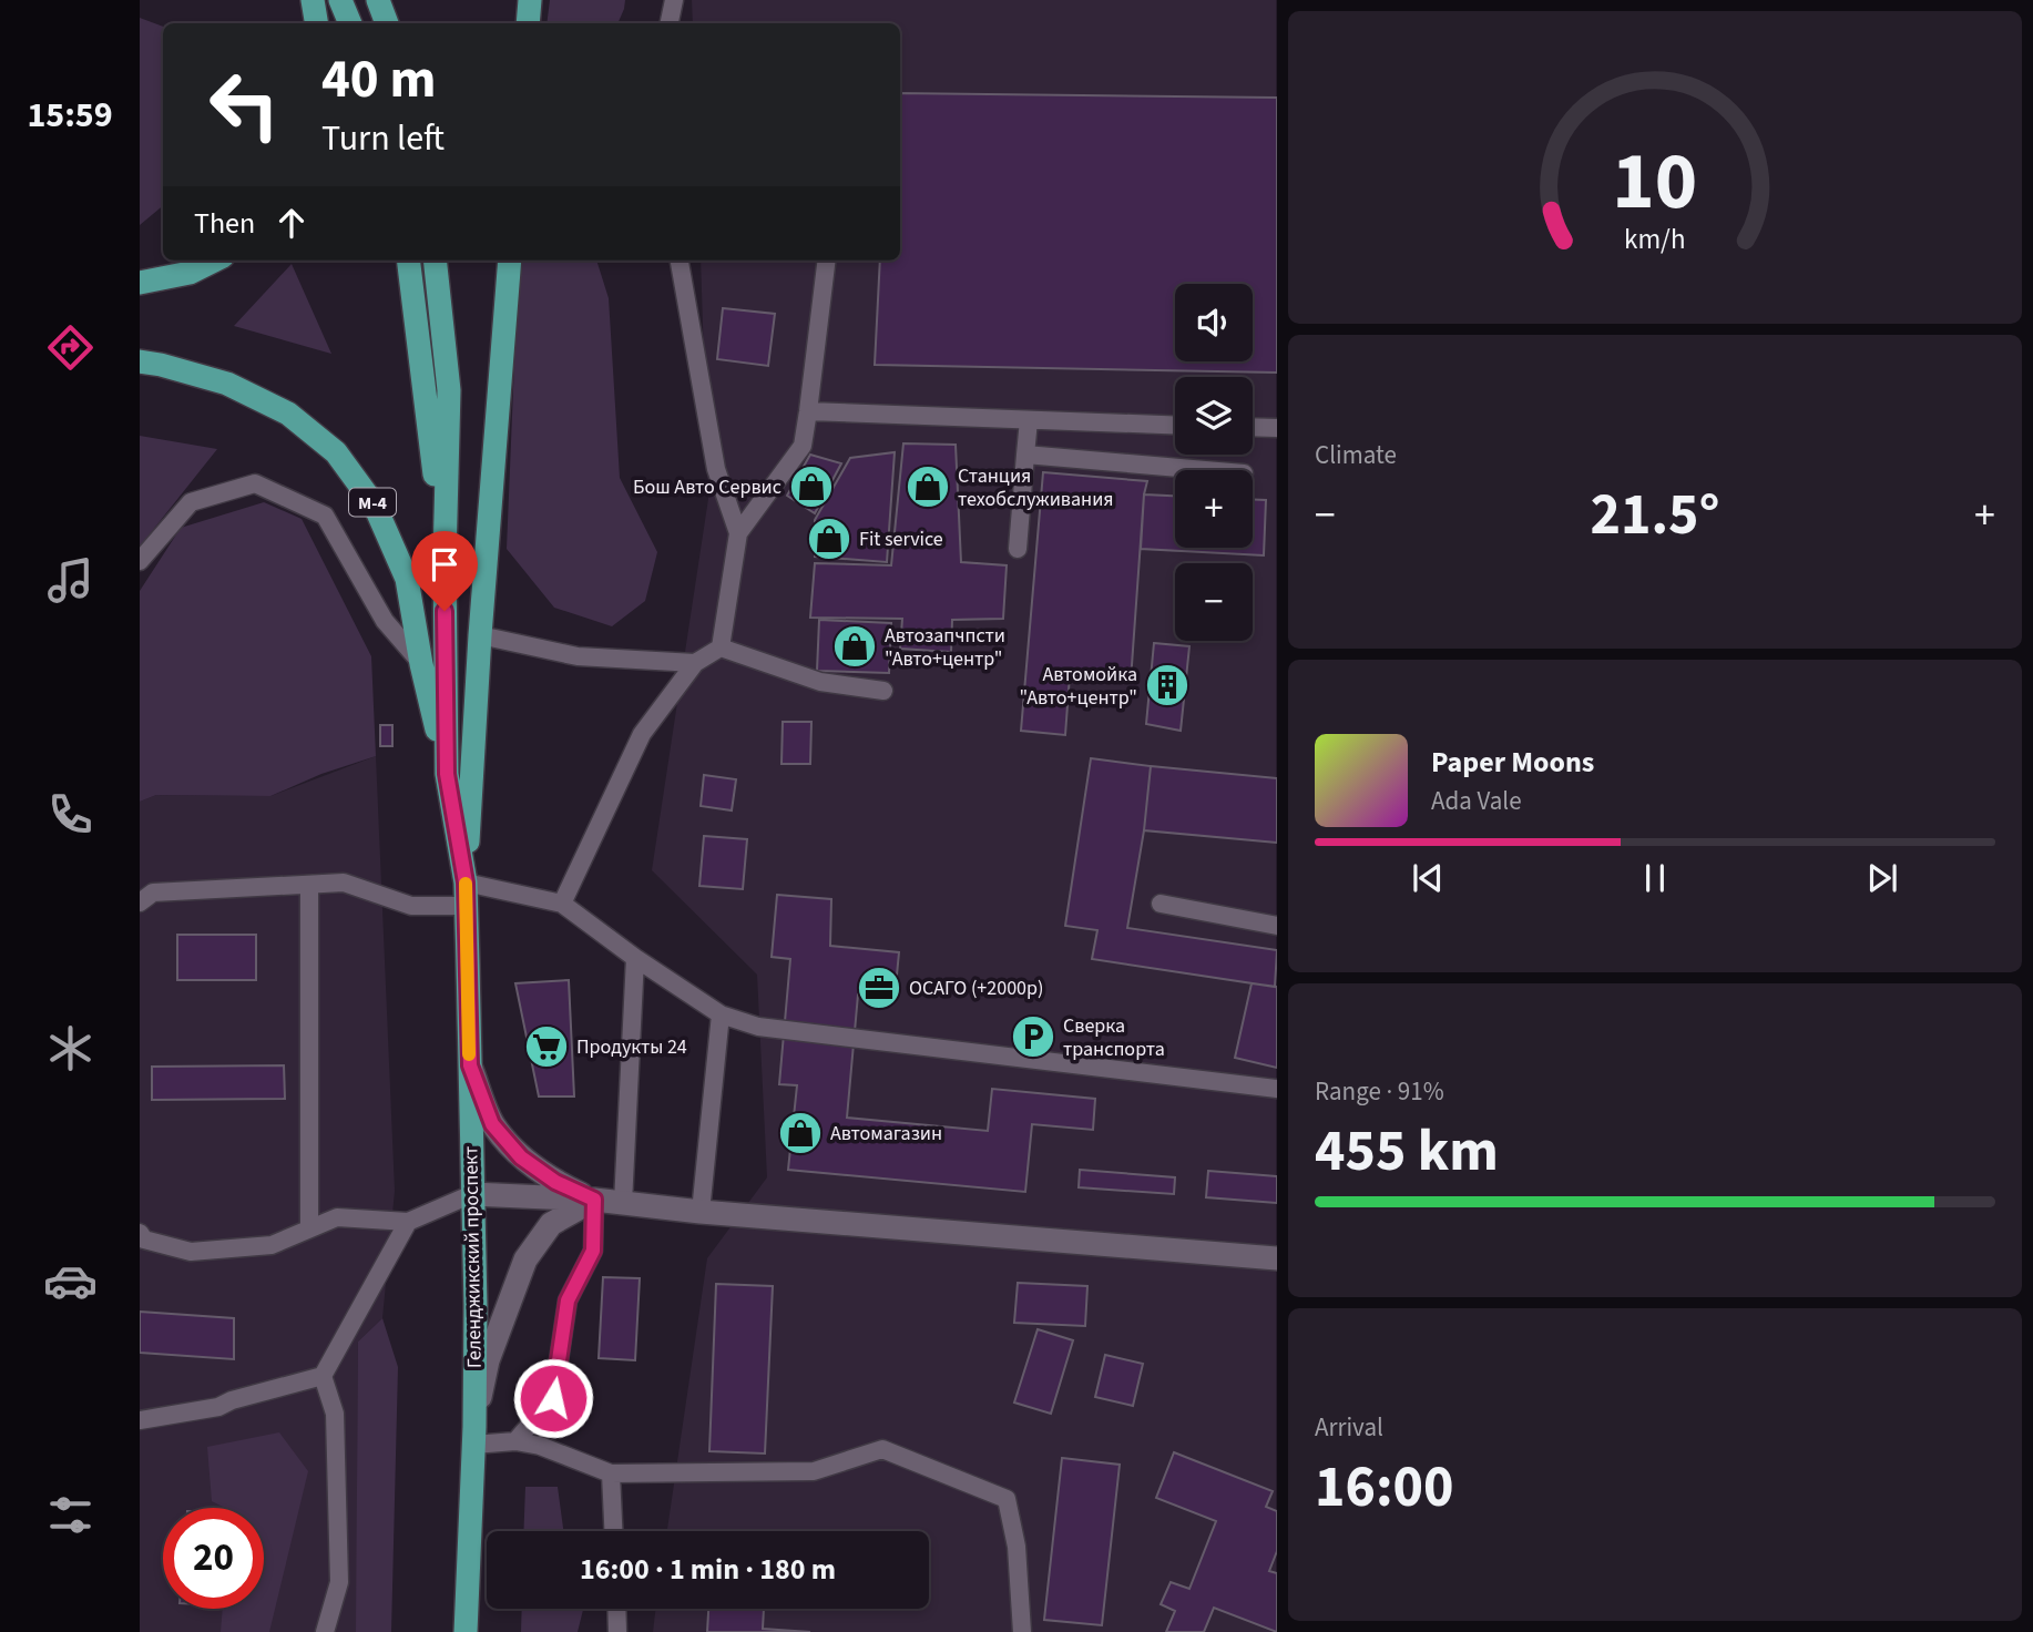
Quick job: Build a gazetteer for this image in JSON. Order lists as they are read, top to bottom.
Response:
{
  "streets": {
    "main road": ["М-4", "Геленджикский проспект"]
  },
  "crossings": [
    ["М-4", "Геленджикский проспект"]
  ],
  "places": {
    "shop": [
      "Бош Авто Сервис",
      "Станция техобслуживания",
      "Fit service",
      "Автозапчпсти \"Авто+центр\"",
      "Автомагазин"
    ],
    "building": ["Автомойка \"Авто+центр\""],
    "office": ["ОСАГО (+2000р)"],
    "parking": ["Сверка транспорта"],
    "supermarket": ["Продукты 24"]
  },
  "page": {
    "tabs": "15:59",
    "turn": ["40 m", "Turn left"],
    "then": "Then",
    "map_buttons": ["+", "−"],
    "tile": [
      "Climate",
      ["Range · 91%", "455 km"],
      ["Arrival", "16:00"]
    ],
    "heat": ["−", "21.5°", "+"],
    "song": ["Paper Moons", "Ada Vale"],
    "limit": "20",
    "trip": "16:00 · 1 min · 180 m",
    "gauge": ["10", "km/h"]
  }
}
